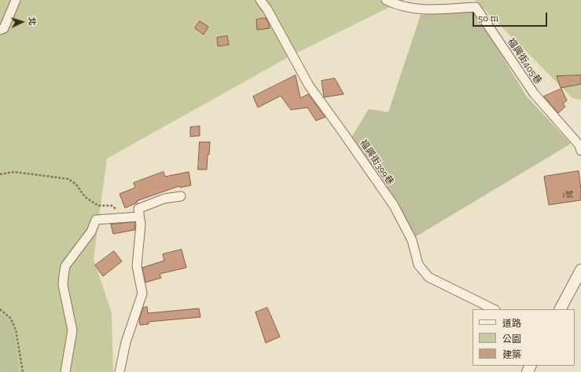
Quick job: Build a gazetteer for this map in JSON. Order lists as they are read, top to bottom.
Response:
{
  "streets": {
    "street": ["福興街405巷", "福興街399巷"]
  },
  "house_numbers": ["1號"],
  "legend": ["道路", "公園", "建築"],
  "scale_bar": "50 m",
  "north": "right"
}
